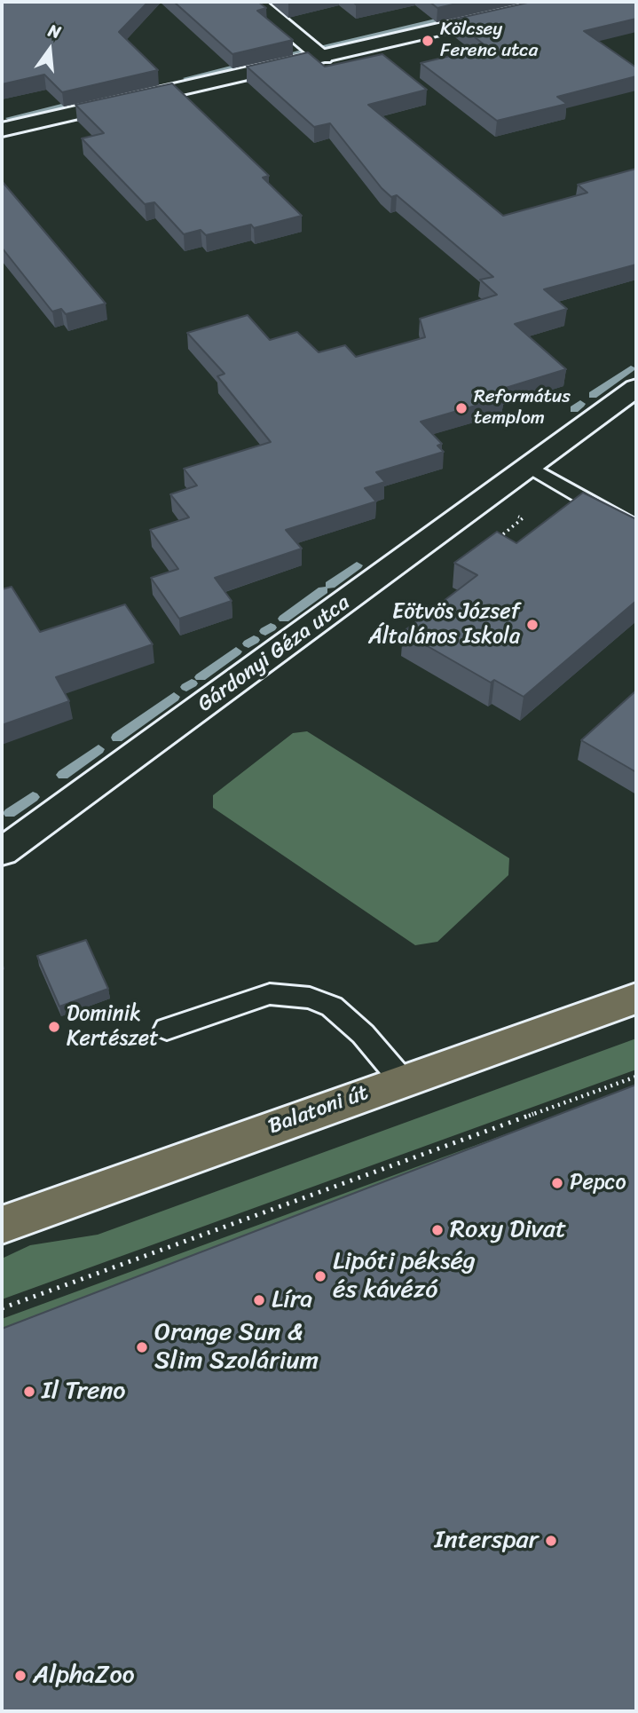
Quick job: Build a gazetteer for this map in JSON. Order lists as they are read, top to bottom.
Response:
{
  "streets": {
    "main road": ["Balatoni út"],
    "street": ["Gárdonyi Géza utca"]
  },
  "places": [
    "Kölcsey Ferenc utca",
    "Református templom",
    "Eötvös József Általános Iskola",
    "Dominik Kertészet",
    "Pepco",
    "Roxy Divat",
    "Lipóti pékség és kávézó",
    "Líra",
    "Orange Sun & Slim Szolárium",
    "Il Treno",
    "Interspar",
    "AlphaZoo"
  ],
  "north": "top"
}
